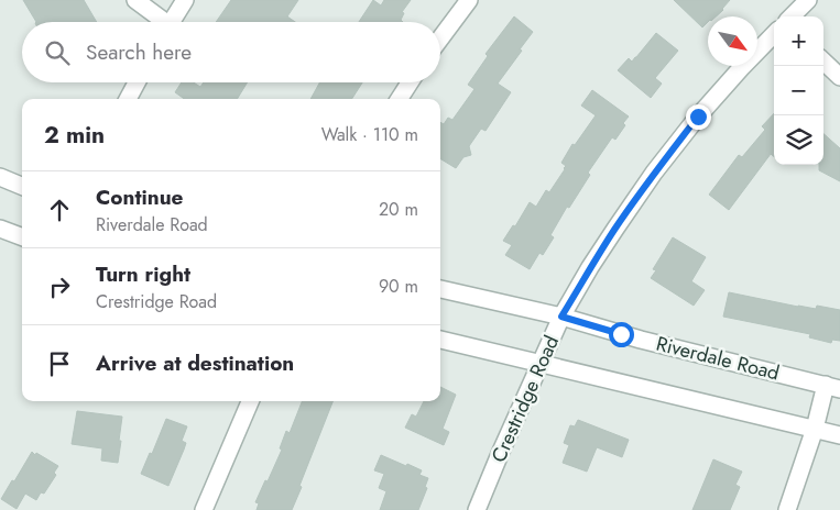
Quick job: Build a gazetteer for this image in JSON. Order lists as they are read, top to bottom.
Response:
{
  "streets": {
    "street": ["Riverdale Road", "Crestridge Road"]
  },
  "crossings": [
    ["Riverdale Road", "Crestridge Road"]
  ],
  "north": "bottom right",
  "page": {
    "map_buttons": ["+", "−"],
    "search": "Search here",
    "heading": ["2 min", "Walk · 110 m"],
    "list": [
      ["Continue", "Riverdale Road", "20 m"],
      ["Turn right", "Crestridge Road", "90 m"],
      "Arrive at destination"
    ]
  }
}
